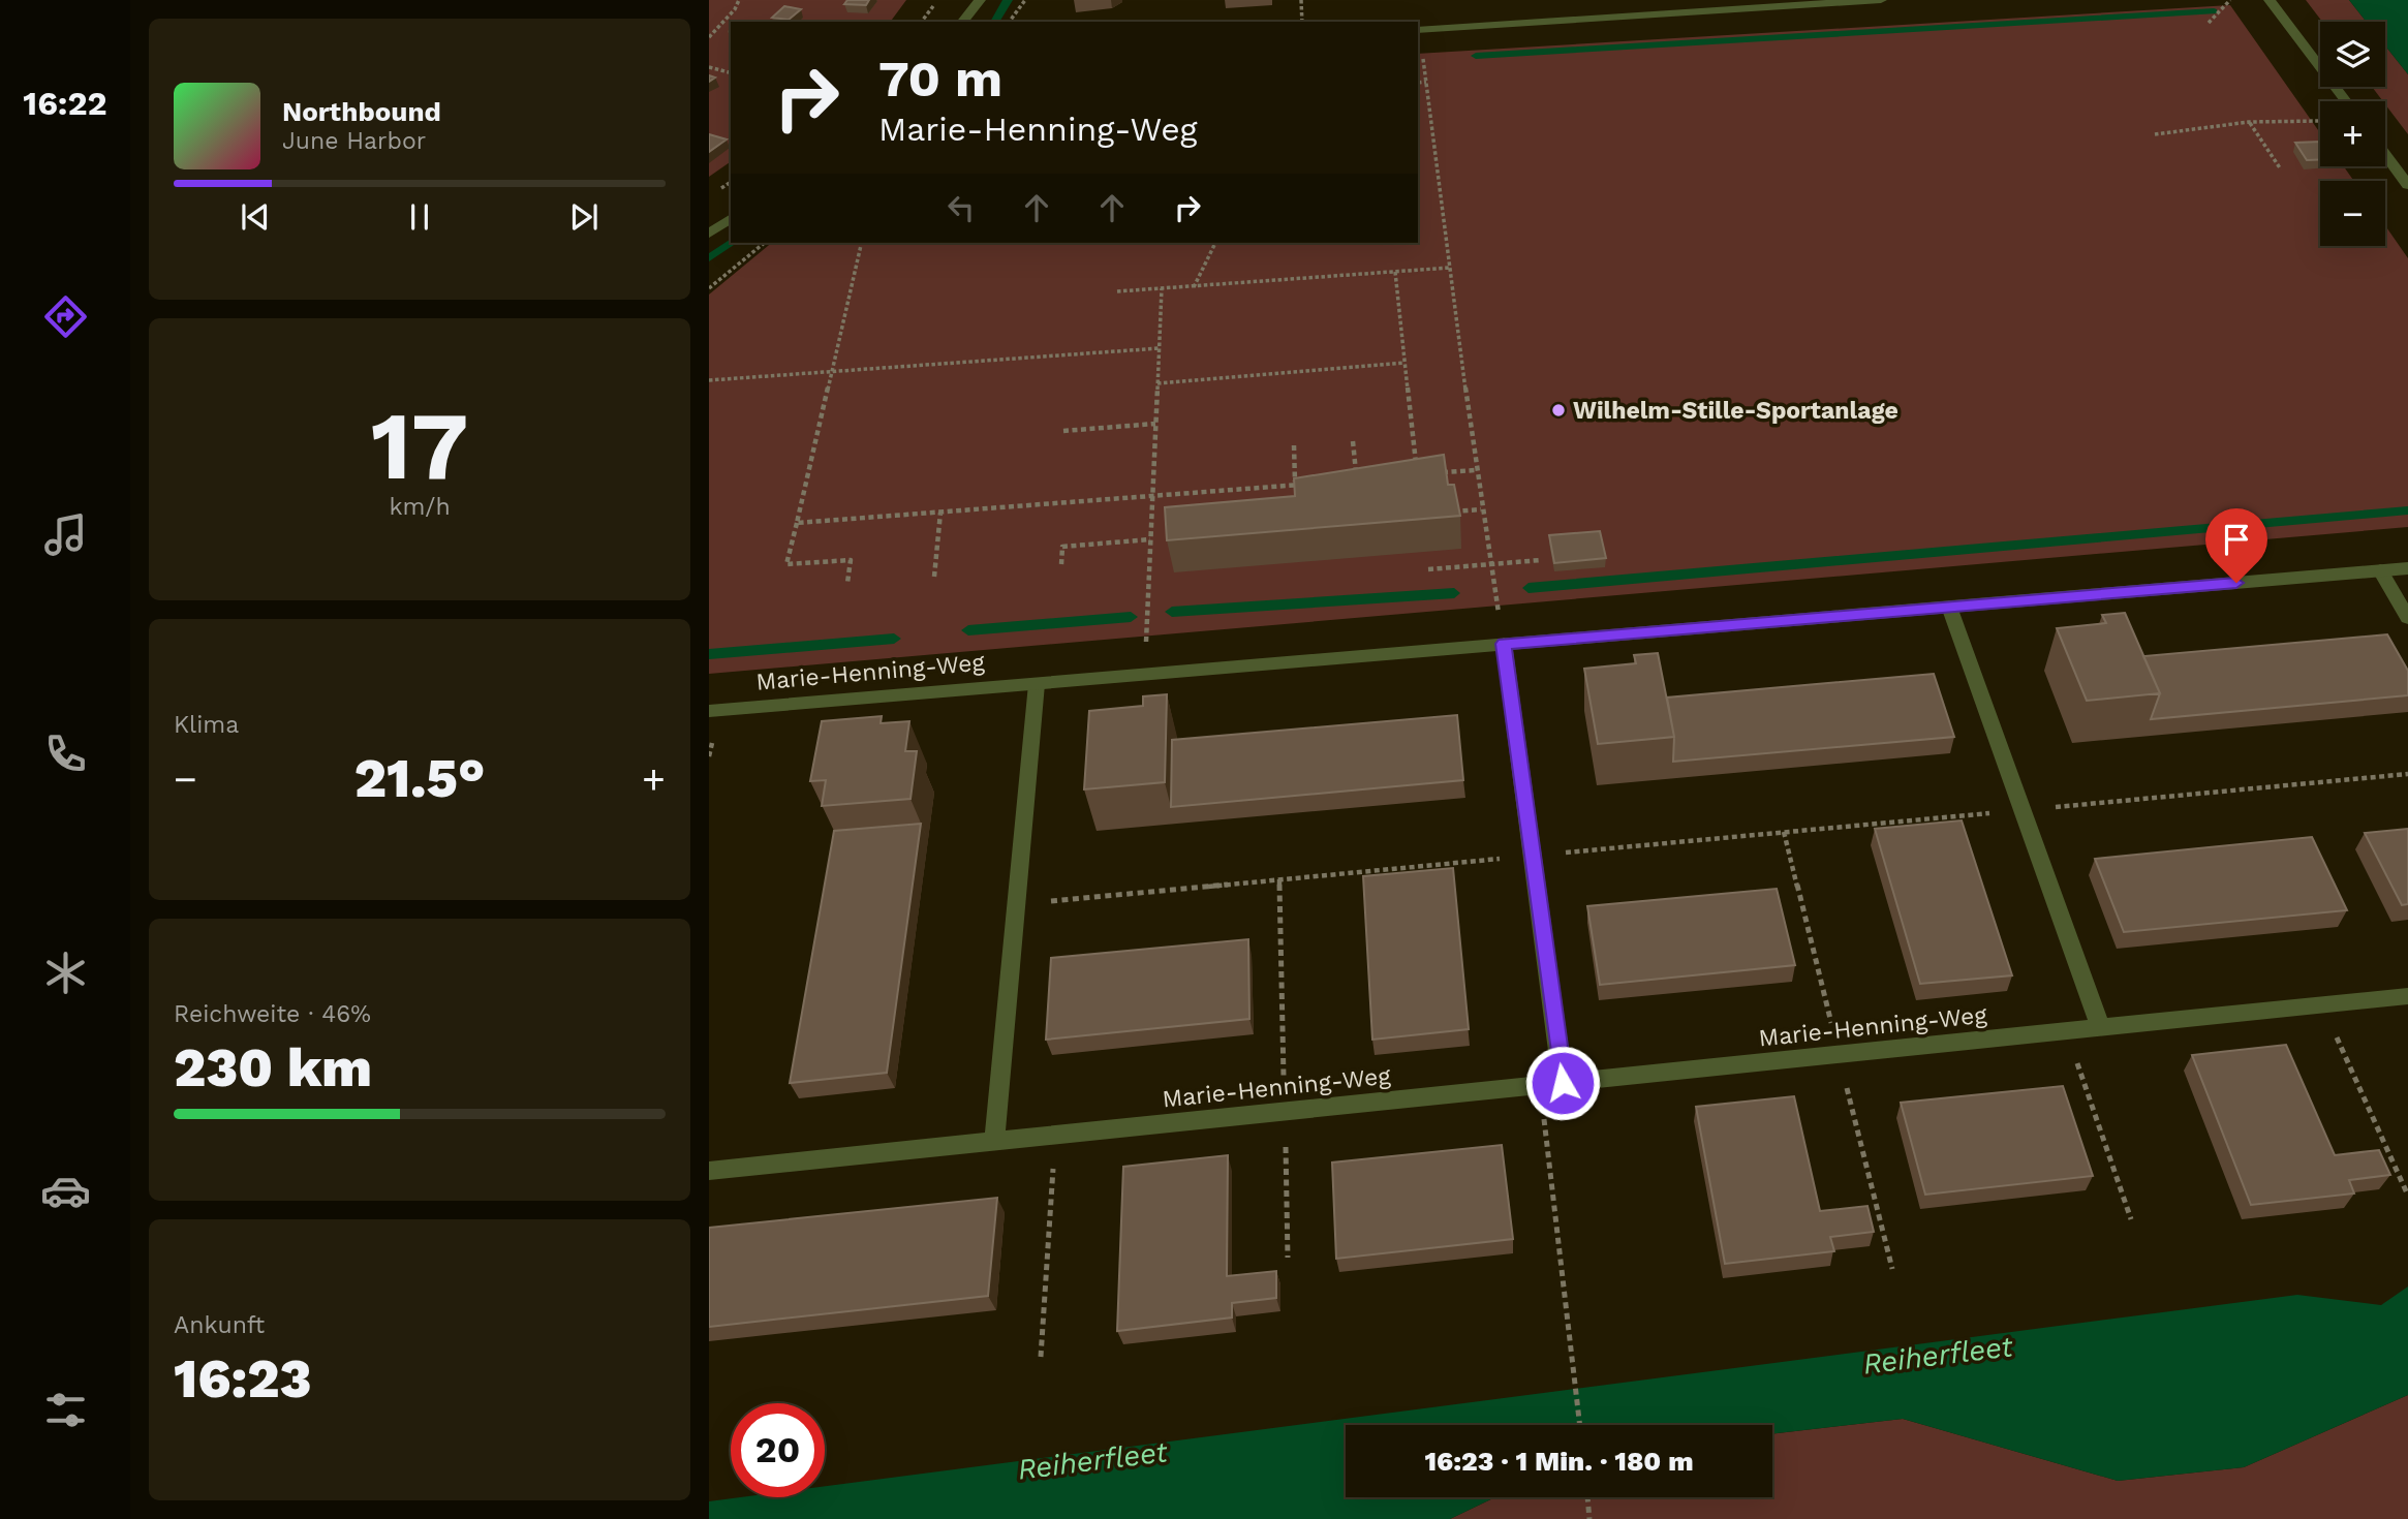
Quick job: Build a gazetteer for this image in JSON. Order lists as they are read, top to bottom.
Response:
{
  "streets": {
    "street": ["Marie-Henning-Weg"]
  },
  "water": ["Reiherfleet"],
  "places": ["Wilhelm-Stille-Sportanlage"],
  "page": {
    "tabs": "16:22",
    "map_buttons": ["+", "−"],
    "turn": ["70 m", "Marie-Henning-Weg"],
    "song": ["Northbound", "June Harbor"],
    "tile": [
      ["17", "km/h"],
      "Klima",
      ["Reichweite · 46%", "230 km"],
      ["Ankunft", "16:23"]
    ],
    "heat": ["−", "21.5°", "+"],
    "limit": "20",
    "trip": "16:23 · 1 Min. · 180 m"
  }
}
